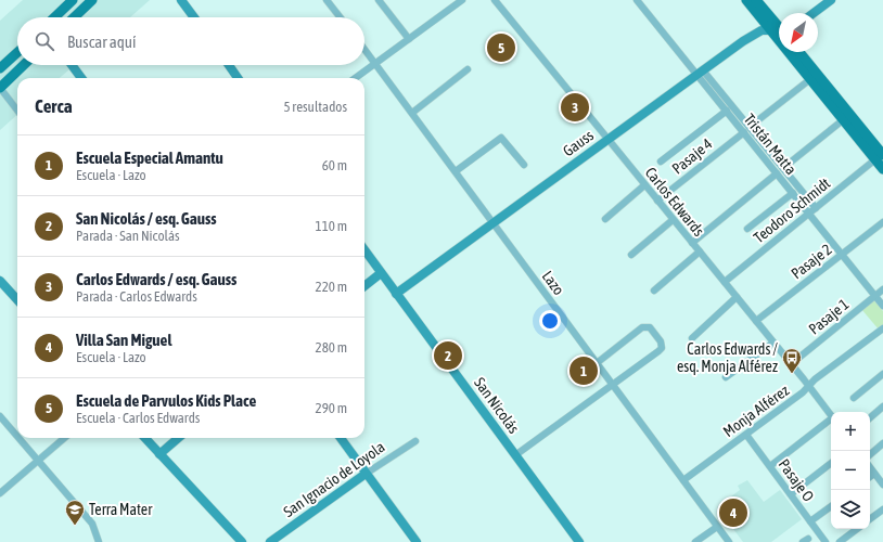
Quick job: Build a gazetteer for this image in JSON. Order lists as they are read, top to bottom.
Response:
{
  "streets": {
    "street": [
      "Gauss",
      "Tristán Matta",
      "Pasaje 4",
      "Carlos Edwards",
      "Teodoro Schmidt",
      "Pasaje 2",
      "Lazo",
      "Pasaje 1",
      "San Nicolás",
      "Monja Alférez",
      "San Ignacio de Loyola",
      "Pasaje O"
    ]
  },
  "crossings": [
    ["Gauss", "Tristán Matta"],
    ["Gauss", "Carlos Edwards"],
    ["Gauss", "Lazo"],
    ["Gauss", "San Nicolás"],
    ["Tristán Matta", "Pasaje 4"],
    ["Tristán Matta", "Teodoro Schmidt"],
    ["Tristán Matta", "Pasaje 2"],
    ["Tristán Matta", "Pasaje 1"],
    ["Pasaje 4", "Carlos Edwards"],
    ["Carlos Edwards", "Teodoro Schmidt"],
    ["Carlos Edwards", "Pasaje 2"],
    ["Carlos Edwards", "Pasaje 1"],
    ["Carlos Edwards", "Monja Alférez"],
    ["Lazo", "Monja Alférez"],
    ["Monja Alférez", "Pasaje O"]
  ],
  "places": {
    "bus stop": ["Carlos Edwards / esq. Monja Alférez"],
    "school or university": ["Terra Mater"]
  },
  "north": "bottom left",
  "page": {
    "search": "Buscar aquí",
    "pins": [
      "5",
      "3",
      "2",
      "1",
      "4"
    ],
    "heading": ["Cerca", "5 resultados"],
    "list": [
      {
        "mark": "1",
        "name": "Escuela Especial Amantu",
        "note": "Escuela · Lazo",
        "value": "60 m"
      },
      {
        "mark": "2",
        "name": "San Nicolás / esq. Gauss",
        "note": "Parada · San Nicolás",
        "value": "110 m"
      },
      {
        "mark": "3",
        "name": "Carlos Edwards / esq. Gauss",
        "note": "Parada · Carlos Edwards",
        "value": "220 m"
      },
      {
        "mark": "4",
        "name": "Villa San Miguel",
        "note": "Escuela · Lazo",
        "value": "280 m"
      },
      {
        "mark": "5",
        "name": "Escuela de Parvulos Kids Place",
        "note": "Escuela · Carlos Edwards",
        "value": "290 m"
      }
    ],
    "map_buttons": ["+", "−"]
  }
}
